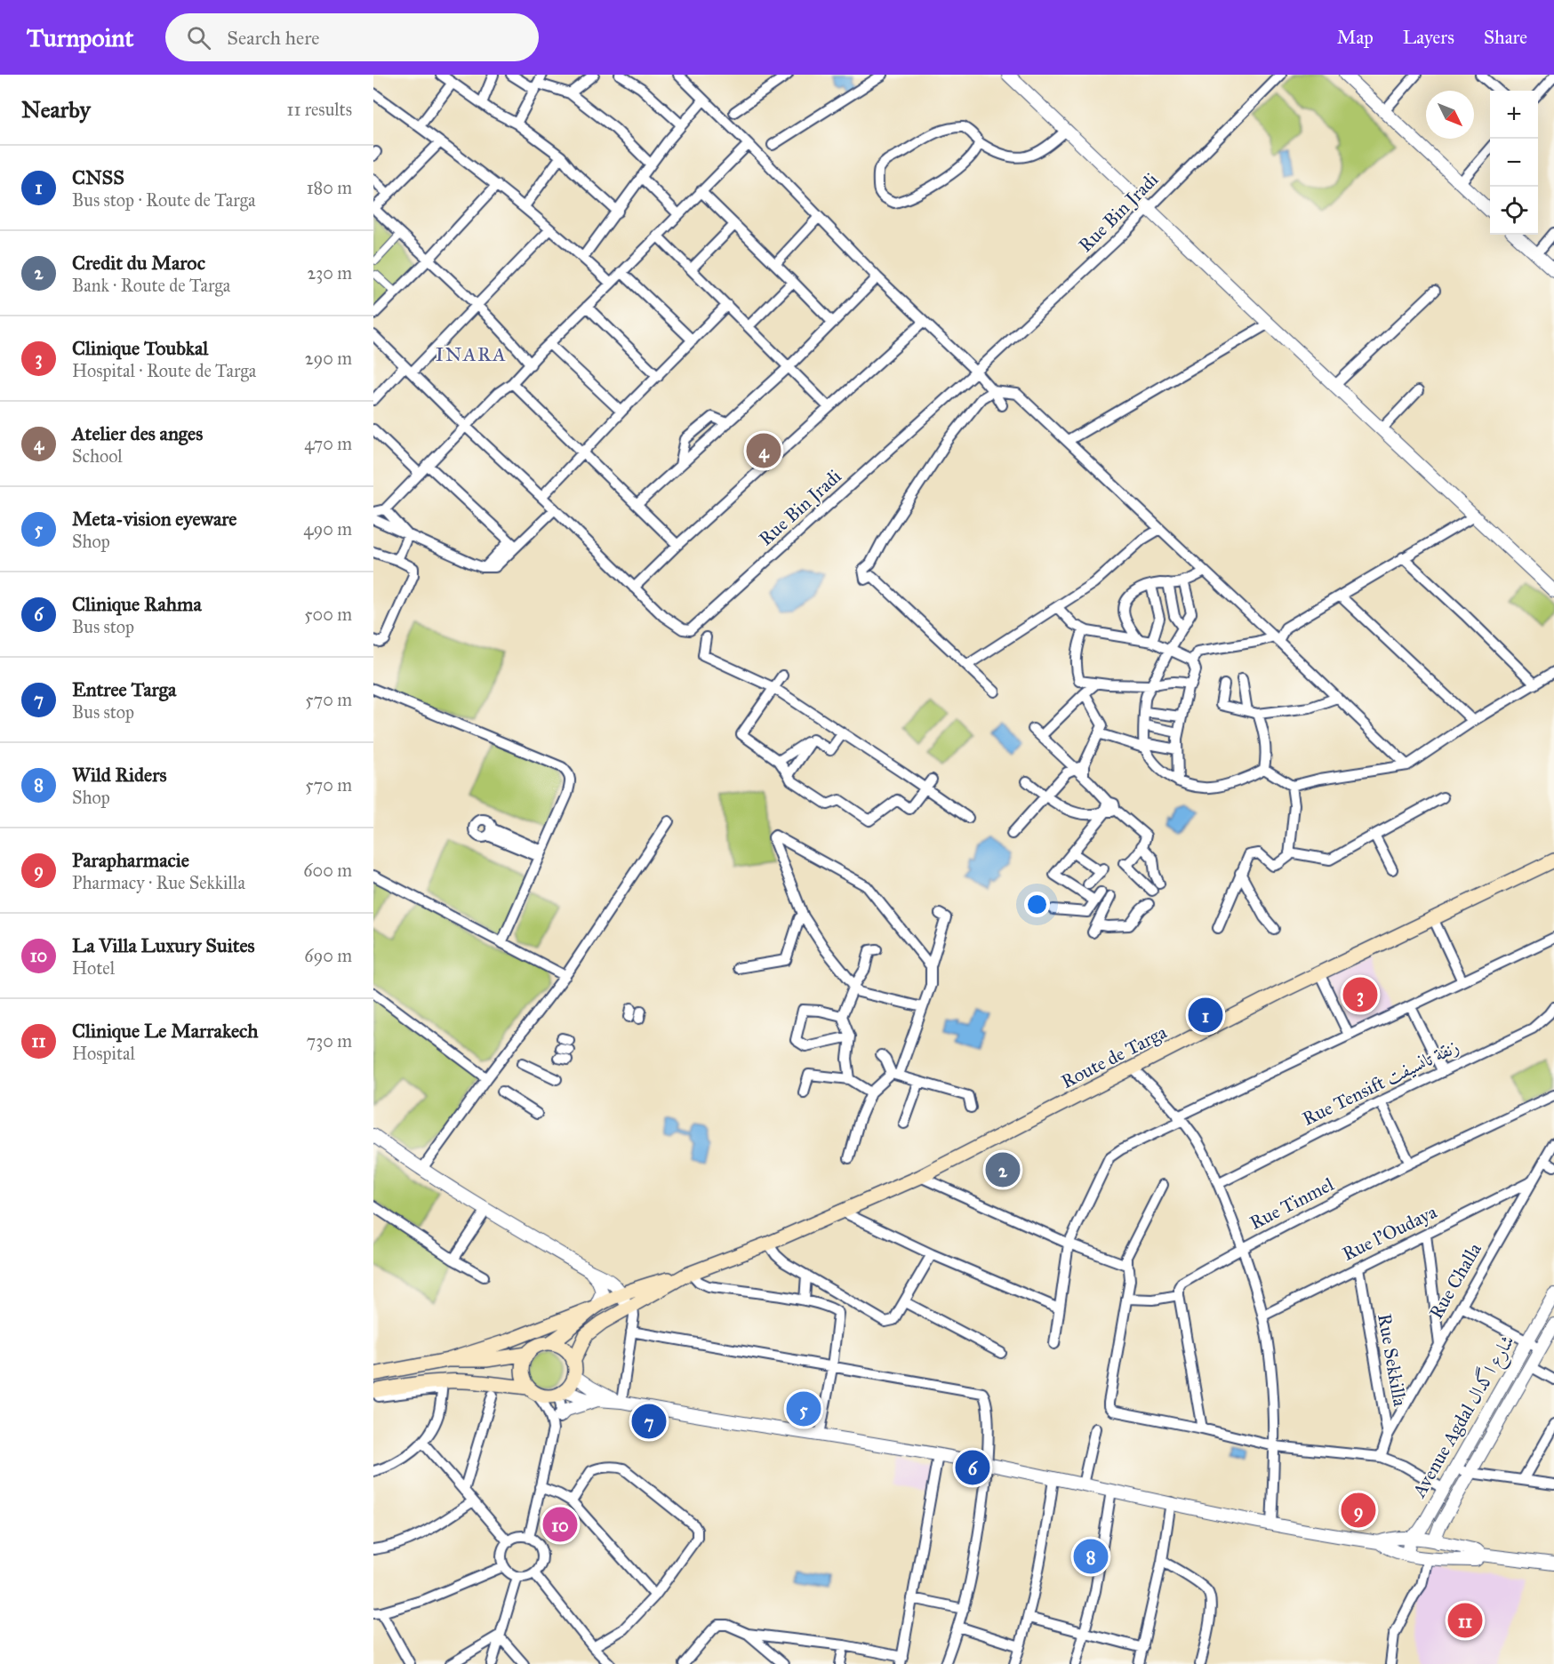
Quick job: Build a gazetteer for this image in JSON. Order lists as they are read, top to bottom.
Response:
{
  "streets": {
    "main road": ["Route de Targa"],
    "street": [
      "Rue Bin Jradi",
      "Rue Tensift زنقة تانسيفت",
      "Rue Tinmel",
      "Rue l'Oudaya",
      "Rue Challa",
      "Rue Sekkilla",
      "Avenue Agdal شارع اگدال"
    ]
  },
  "crossings": [
    ["Rue l'Oudaya", "Rue Challa"],
    ["Rue l'Oudaya", "Rue Sekkilla"],
    ["Rue Challa", "Rue Sekkilla"]
  ],
  "districts": ["INARA"],
  "north": "bottom right",
  "page": {
    "header": "Turnpoint",
    "search": "Search here",
    "nav": ["Map", "Layers", "Share"],
    "heading": ["Nearby", "11 results"],
    "map_buttons": ["+", "−"],
    "list": [
      {
        "mark": "1",
        "name": "CNSS",
        "note": "Bus stop · Route de Targa",
        "value": "180 m"
      },
      {
        "mark": "2",
        "name": "Credit du Maroc",
        "note": "Bank · Route de Targa",
        "value": "230 m"
      },
      {
        "mark": "3",
        "name": "Clinique Toubkal",
        "note": "Hospital · Route de Targa",
        "value": "290 m"
      },
      {
        "mark": "4",
        "name": "Atelier des anges",
        "note": "School",
        "value": "470 m"
      },
      {
        "mark": "5",
        "name": "Meta-vision eyeware",
        "note": "Shop",
        "value": "490 m"
      },
      {
        "mark": "6",
        "name": "Clinique Rahma",
        "note": "Bus stop",
        "value": "500 m"
      },
      {
        "mark": "7",
        "name": "Entree Targa",
        "note": "Bus stop",
        "value": "570 m"
      },
      {
        "mark": "8",
        "name": "Wild Riders",
        "note": "Shop",
        "value": "570 m"
      },
      {
        "mark": "9",
        "name": "Parapharmacie",
        "note": "Pharmacy · Rue Sekkilla",
        "value": "600 m"
      },
      {
        "mark": "10",
        "name": "La Villa Luxury Suites",
        "note": "Hotel",
        "value": "690 m"
      },
      {
        "mark": "11",
        "name": "Clinique Le Marrakech",
        "note": "Hospital",
        "value": "730 m"
      }
    ],
    "pins": [
      "4",
      "3",
      "1",
      "2",
      "5",
      "7",
      "6",
      "9",
      "10",
      "8",
      "11"
    ]
  }
}
